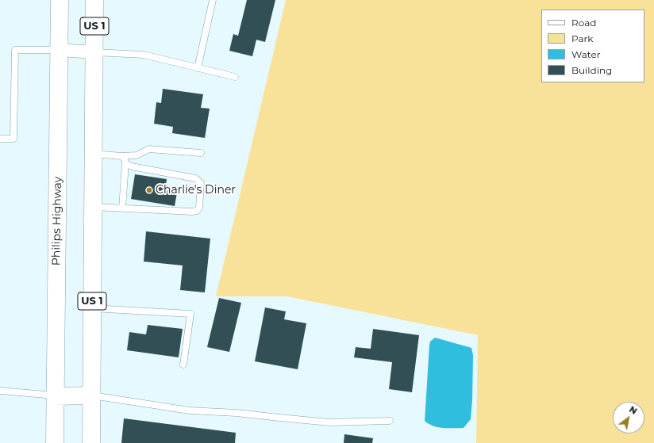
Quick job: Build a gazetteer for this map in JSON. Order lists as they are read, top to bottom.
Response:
{
  "streets": {
    "main road": ["US 1", "Philips Highway"]
  },
  "places": ["Charlie's Diner"],
  "legend": [
    "Road",
    "Park",
    "Water",
    "Building"
  ],
  "north": "top right"
}
